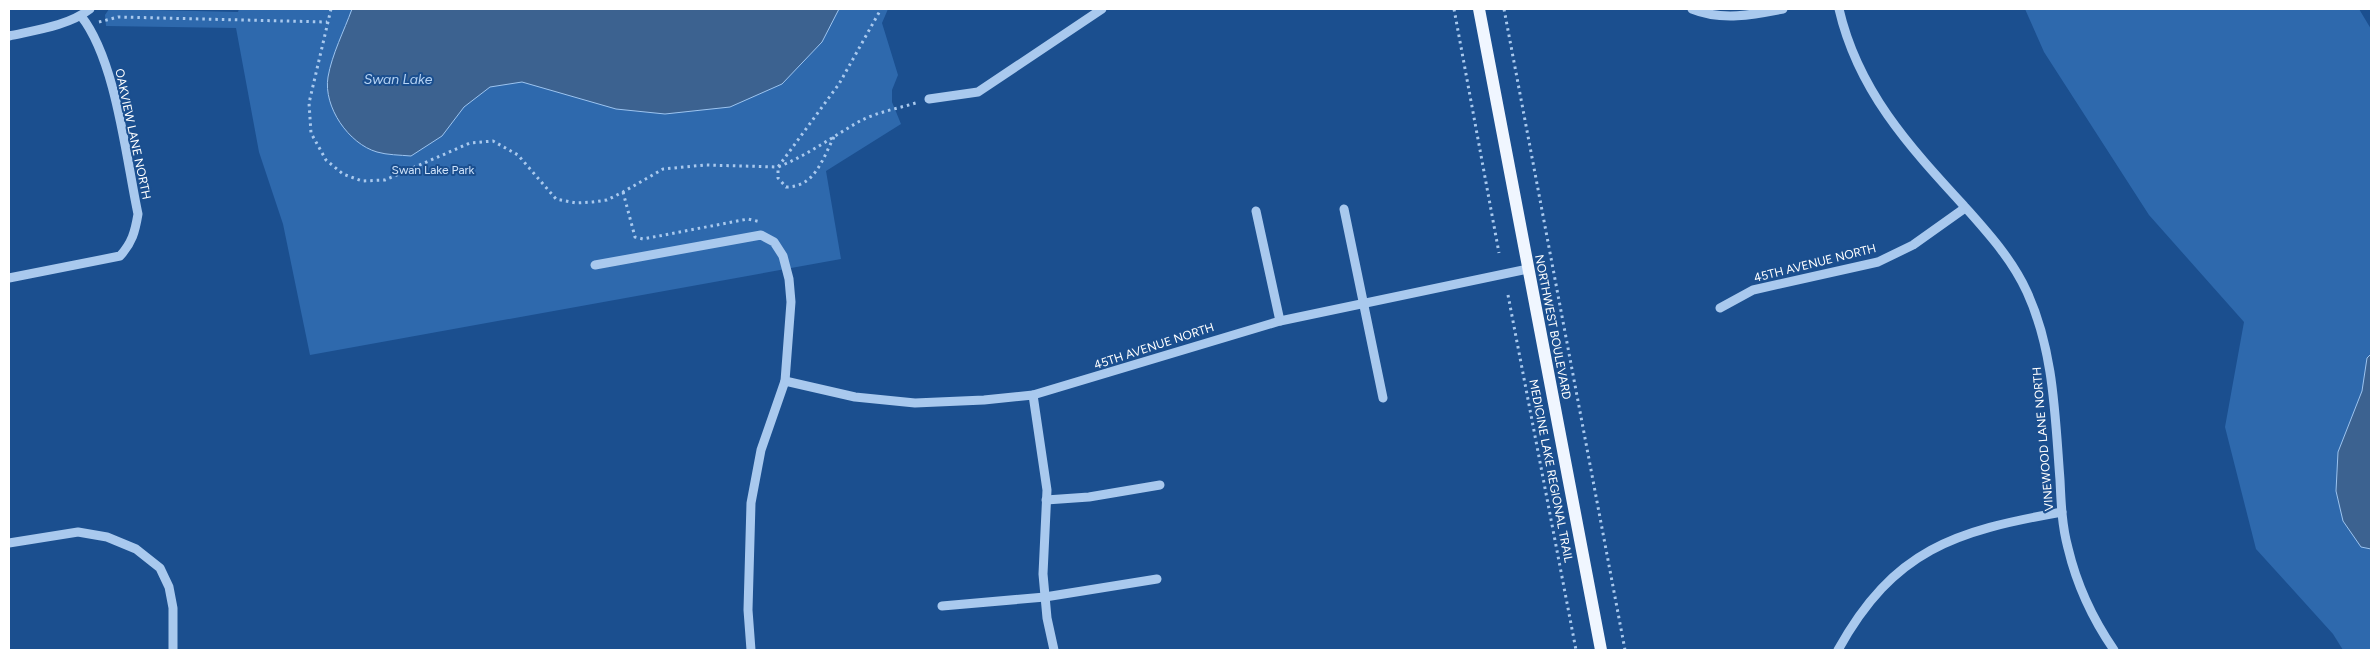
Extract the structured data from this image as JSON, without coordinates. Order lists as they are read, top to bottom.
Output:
{
  "streets": {
    "main road": ["NORTHWEST BOULEVARD"],
    "street": ["OAKVIEW LANE NORTH", "45TH AVENUE NORTH", "VINEWOOD LANE NORTH"],
    "path": ["MEDICINE LAKE REGIONAL TRAIL"]
  },
  "crossings": [
    ["45TH AVENUE NORTH", "NORTHWEST BOULEVARD"],
    ["45TH AVENUE NORTH", "VINEWOOD LANE NORTH"]
  ],
  "water": ["Swan Lake"],
  "parks": ["Swan Lake Park"]
}
